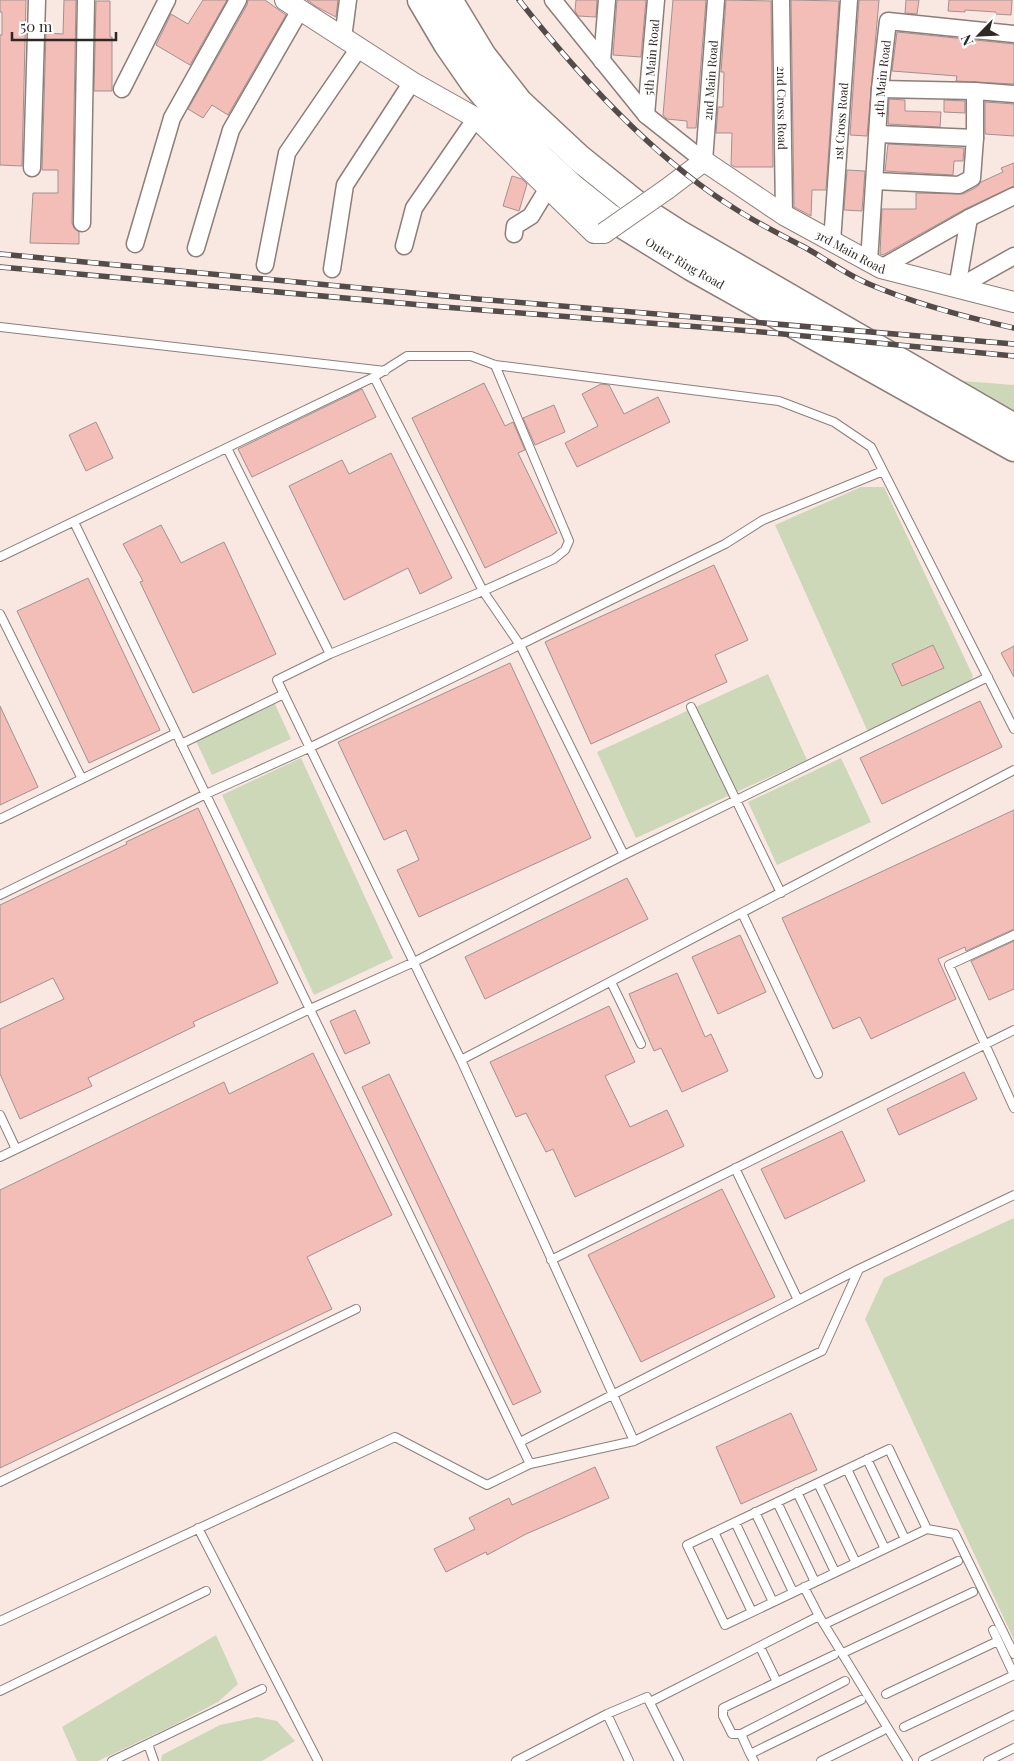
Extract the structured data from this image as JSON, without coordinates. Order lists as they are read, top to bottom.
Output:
{
  "streets": {
    "highway": ["Outer Ring Road"],
    "street": [
      "5th Main Road",
      "4th Main Road",
      "2nd Main Road",
      "2nd Cross Road",
      "1st Cross Road",
      "3rd Main Road"
    ]
  },
  "crossings": [
    ["4th Main Road", "3rd Main Road"],
    ["2nd Main Road", "3rd Main Road"],
    ["2nd Cross Road", "3rd Main Road"],
    ["1st Cross Road", "3rd Main Road"]
  ],
  "scale_bar": "50 m",
  "north": "bottom left"
}
